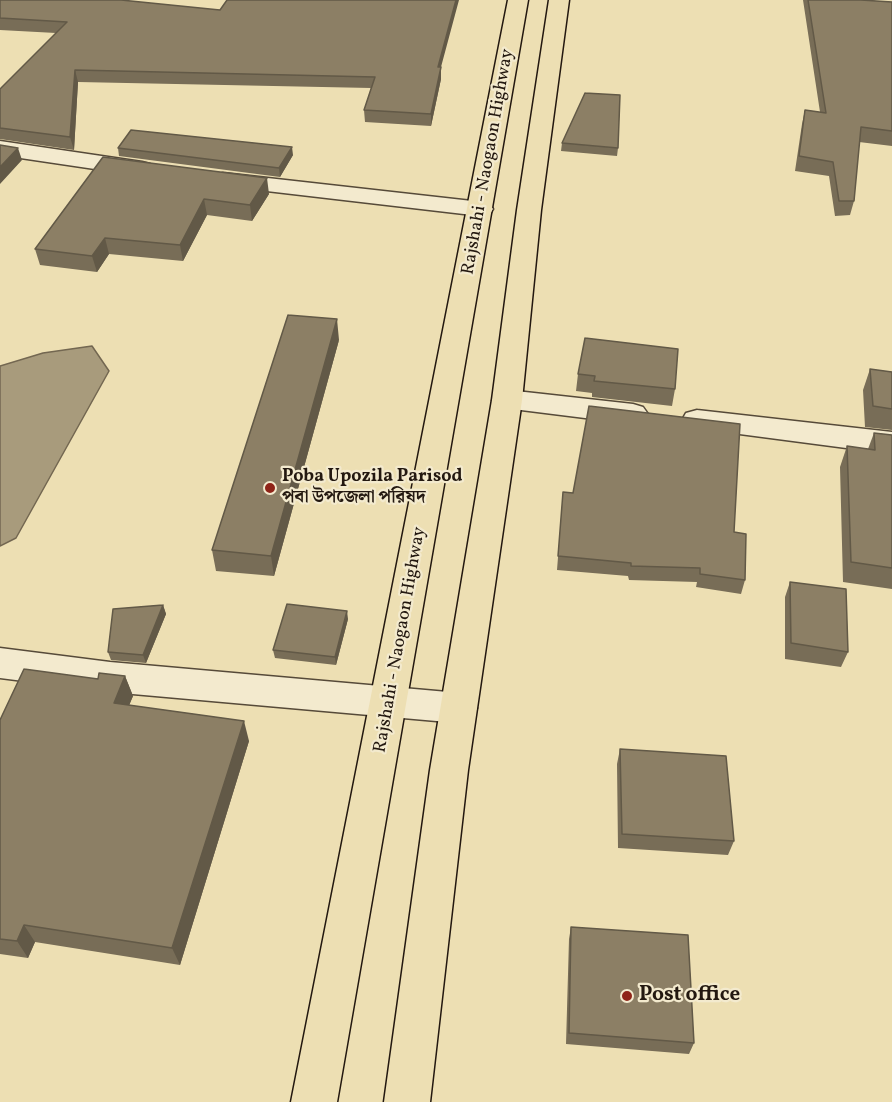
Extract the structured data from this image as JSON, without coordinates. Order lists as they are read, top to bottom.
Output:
{
  "streets": {
    "main road": ["Rajshahi - Naogaon Highway"]
  },
  "places": ["Poba Upozila Parisod পবা উপজেলা পরিষদ", "Post office"]
}
